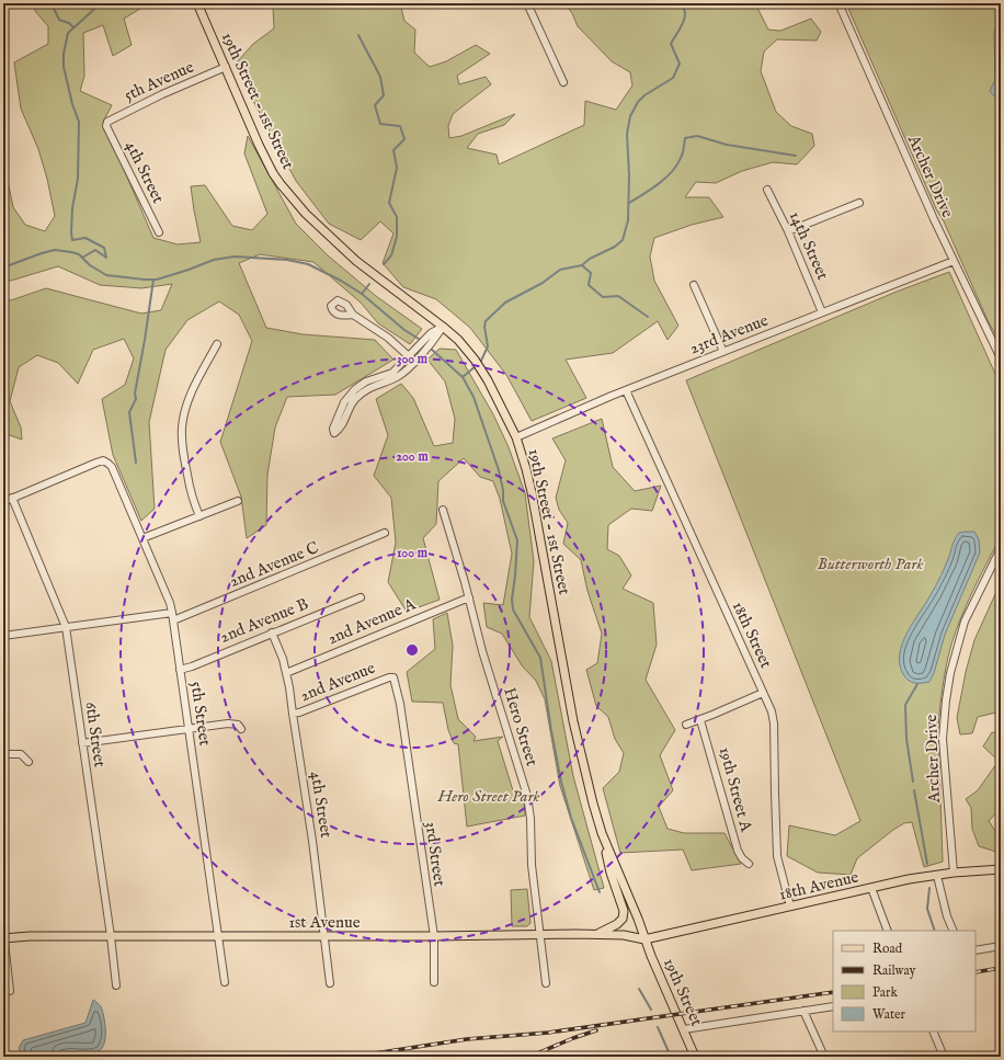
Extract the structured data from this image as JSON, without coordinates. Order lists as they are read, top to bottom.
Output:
{
  "streets": {
    "main road": [
      "19th Street - 1st Street",
      "18th Avenue",
      "1st Avenue",
      "19th Street"
    ],
    "street": [
      "5th Avenue",
      "4th Street",
      "Archer Drive",
      "14th Street",
      "23rd Avenue",
      "2nd Avenue C",
      "2nd Avenue B",
      "2nd Avenue A",
      "18th Street",
      "2nd Avenue",
      "5th Street",
      "Hero Street",
      "6th Street",
      "19th Street A",
      "3rd Street"
    ]
  },
  "crossings": [
    ["5th Avenue", "19th Street - 1st Street"],
    ["5th Avenue", "4th Street"],
    ["19th Street - 1st Street", "23rd Avenue"],
    ["19th Street - 1st Street", "18th Avenue"],
    ["19th Street - 1st Street", "1st Avenue"],
    ["19th Street - 1st Street", "19th Street"],
    ["4th Street", "2nd Avenue B"],
    ["4th Street", "2nd Avenue A"],
    ["4th Street", "2nd Avenue"],
    ["4th Street", "1st Avenue"],
    ["Archer Drive", "23rd Avenue"],
    ["Archer Drive", "18th Avenue"],
    ["14th Street", "23rd Avenue"],
    ["23rd Avenue", "18th Street"],
    ["2nd Avenue C", "5th Street"],
    ["2nd Avenue B", "5th Street"],
    ["2nd Avenue A", "Hero Street"],
    ["18th Street", "18th Avenue"],
    ["2nd Avenue", "3rd Street"],
    ["5th Street", "6th Street"],
    ["5th Street", "1st Avenue"],
    ["Hero Street", "1st Avenue"],
    ["6th Street", "1st Avenue"],
    ["3rd Street", "1st Avenue"],
    ["18th Avenue", "1st Avenue"],
    ["18th Avenue", "19th Street"],
    ["1st Avenue", "19th Street"]
  ],
  "parks": ["Butterworth Park", "Hero Street Park"],
  "legend": [
    "Road",
    "Railway",
    "Park",
    "Water"
  ],
  "rings": ["300 m", "200 m", "100 m"]
}
